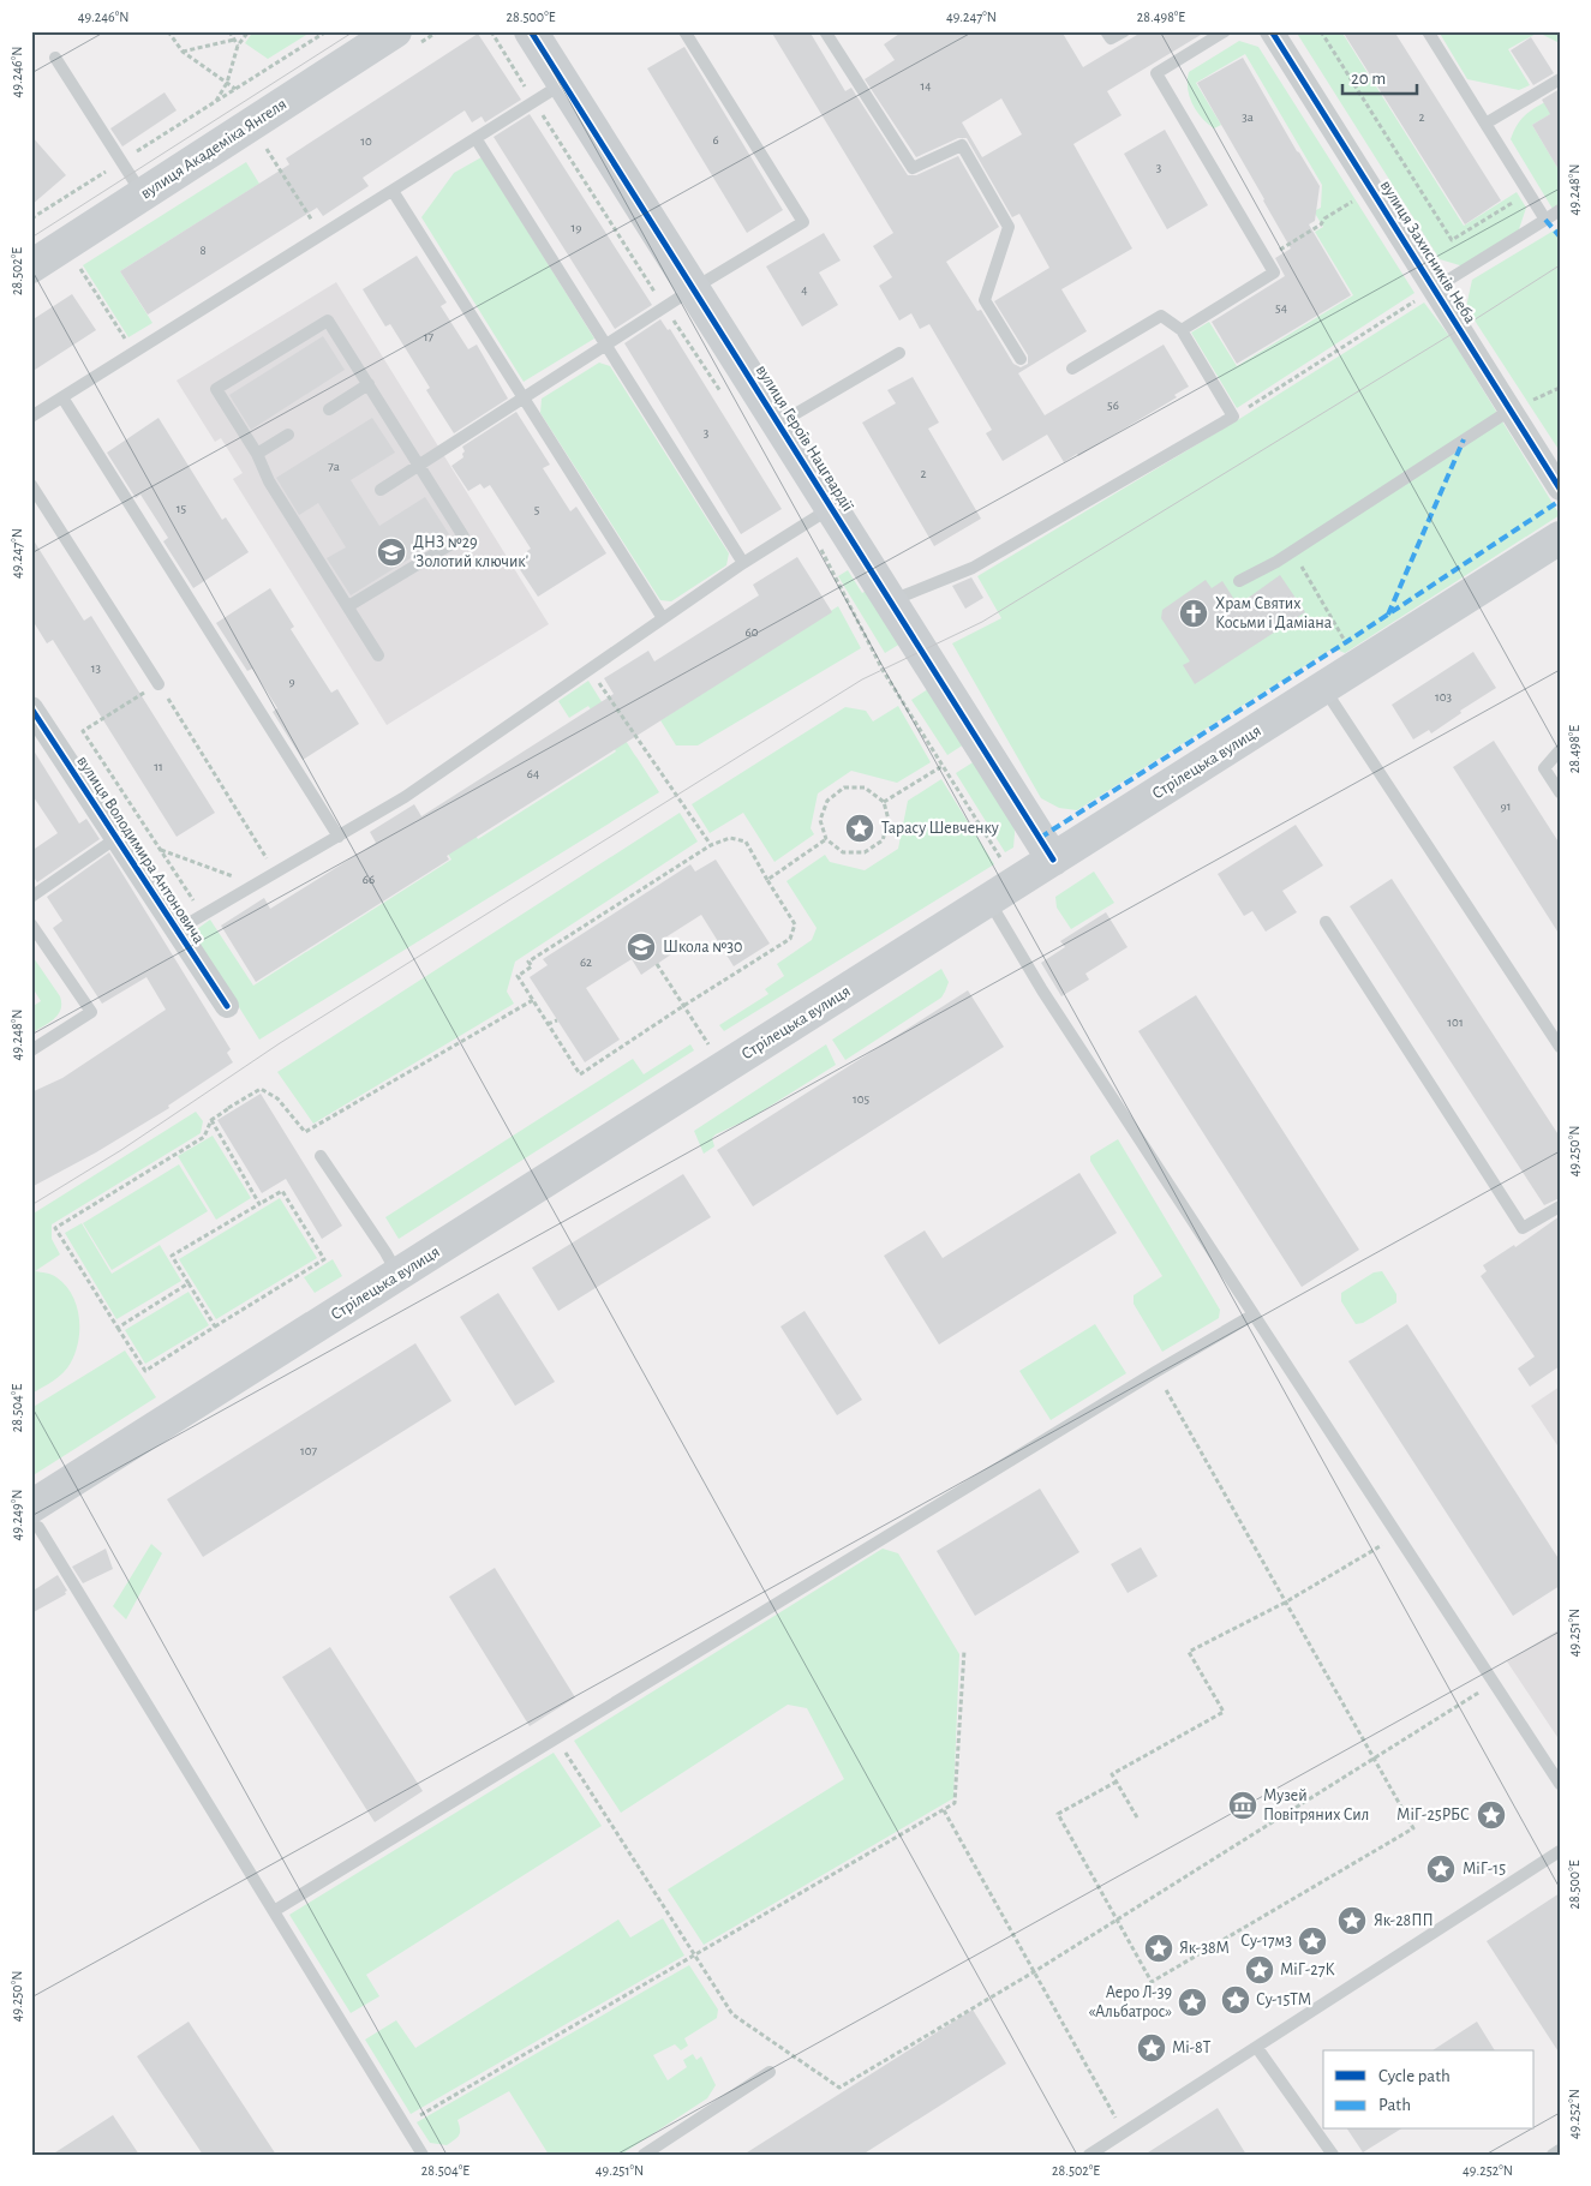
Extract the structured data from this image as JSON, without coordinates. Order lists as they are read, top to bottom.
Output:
{
  "streets": {
    "main road": ["вулиця Академіка Янгеля", "вулиця Героїв Нацгвардії", "Стрілецька вулиця"],
    "street": ["вулиця Захисників Неба", "вулиця Володимира Антоновича"]
  },
  "crossings": [
    ["вулиця Героїв Нацгвардії", "Стрілецька вулиця"]
  ],
  "places": {
    "school or university": ["ДНЗ №29 'Золотий ключик'", "Школа №30"],
    "church": ["Храм Святих Косьми і Даміана"],
    "place": [
      "Тарасу Шевченку",
      "МіГ-25РБС",
      "МіГ-15",
      "Як-28ПП",
      "Су-17м3",
      "Як-38М",
      "МіГ-27К",
      "Су-15ТМ",
      "Аеро Л-39 «Альбатрос»",
      "Мі-8Т"
    ],
    "museum": ["Музей Повітряних Сил"]
  },
  "house_numbers": [
    "14",
    "3а",
    "2",
    "6",
    "10",
    "3",
    "19",
    "8",
    "4",
    "54",
    "17",
    "56",
    "3",
    "7а",
    "2",
    "15",
    "5",
    "60",
    "13",
    "9",
    "103",
    "11",
    "64",
    "91",
    "66",
    "62",
    "101",
    "105",
    "107"
  ],
  "legend": ["Cycle path", "Path"],
  "scale_bar": "20 m",
  "coordinates": [
    "49.246°N",
    "28.500°E",
    "49.247°N",
    "28.498°E",
    "49.248°N",
    "28.502°E",
    "49.250°N",
    "28.504°E",
    "49.249°N",
    "49.251°N",
    "49.252°N"
  ]
}
